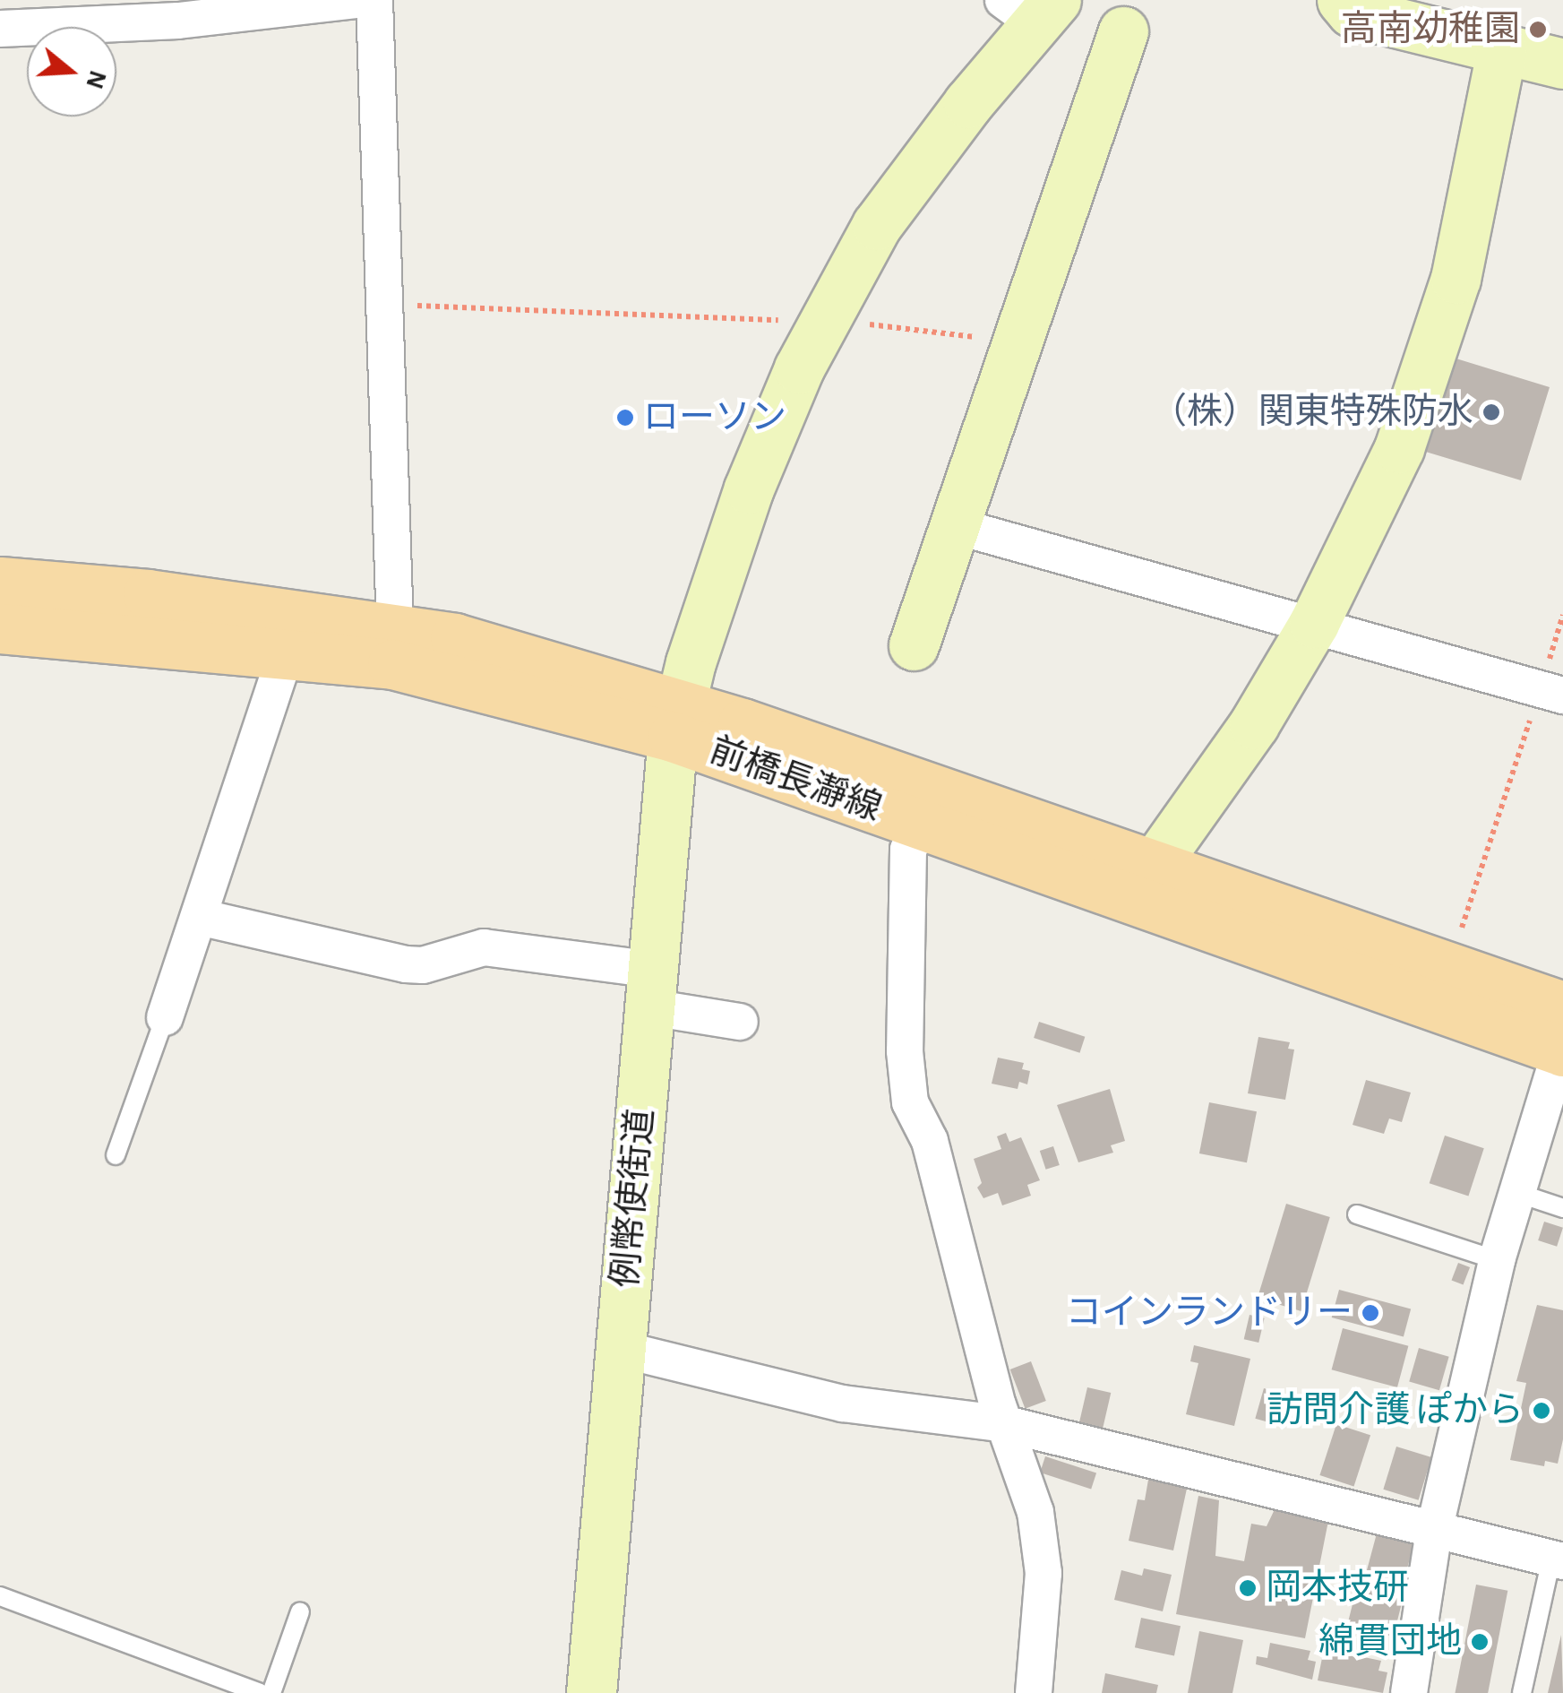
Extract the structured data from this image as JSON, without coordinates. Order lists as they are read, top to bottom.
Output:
{
  "streets": {
    "main road": ["前橋長瀞線"],
    "street": ["例幣使街道"]
  },
  "crossings": [
    ["前橋長瀞線", "例幣使街道"]
  ],
  "places": [
    "高南幼稚園",
    "（株）関東特殊防水",
    "ローソン",
    "コインランドリー",
    "訪問介護 ぽから",
    "岡本技研",
    "綿貫団地"
  ],
  "north": "right"
}
